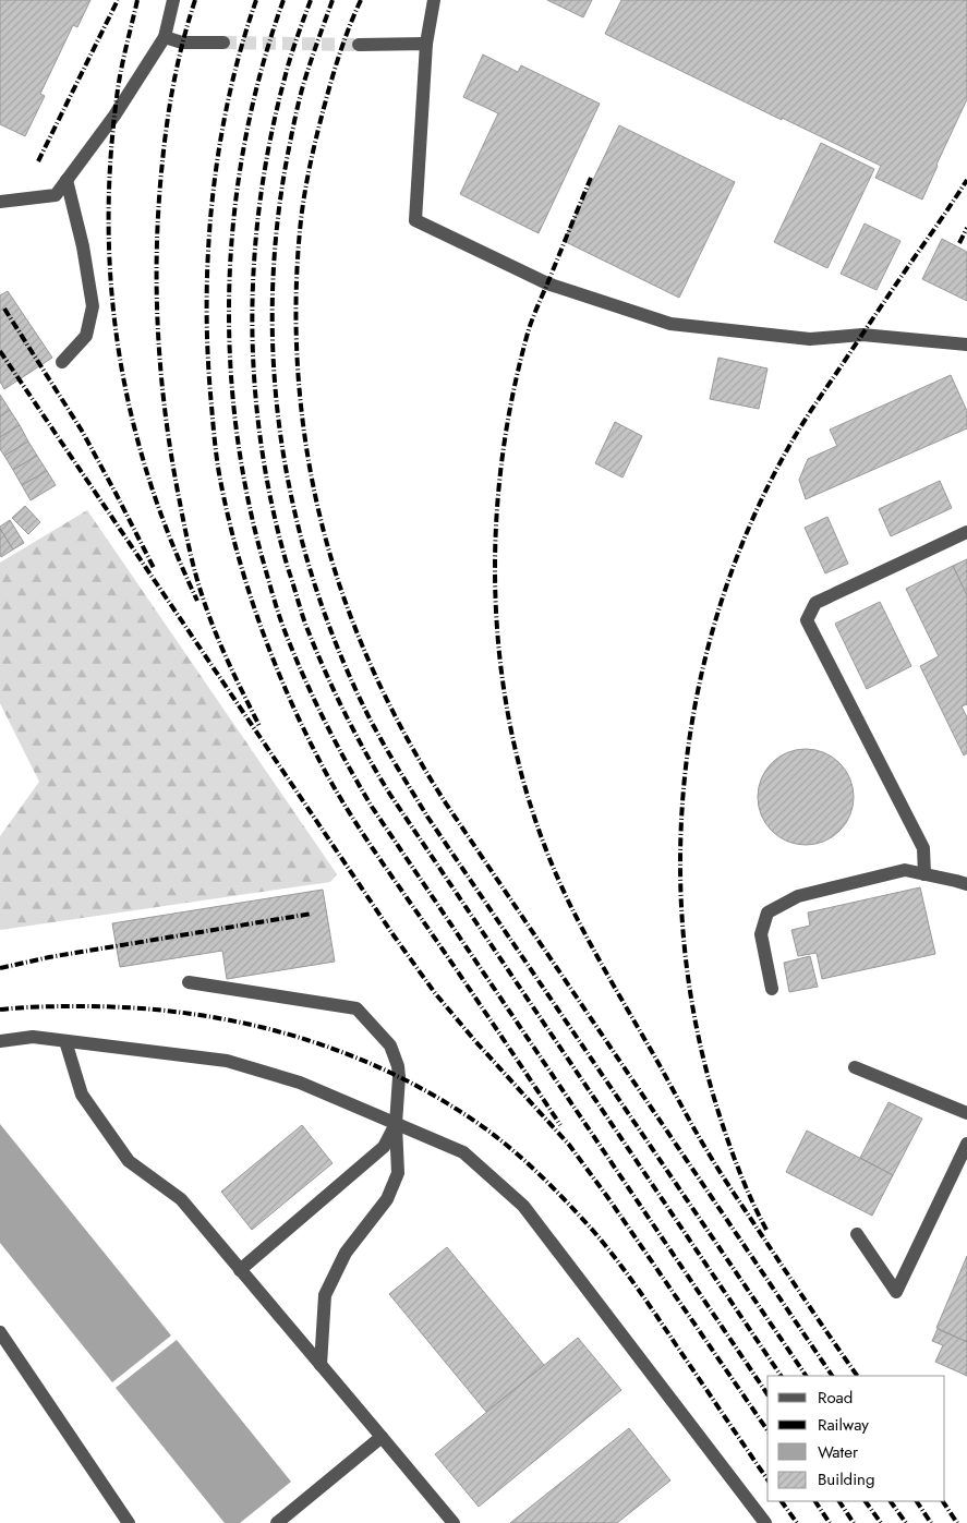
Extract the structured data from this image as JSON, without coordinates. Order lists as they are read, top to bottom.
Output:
{
  "legend": [
    "Road",
    "Railway",
    "Water",
    "Building"
  ]
}
